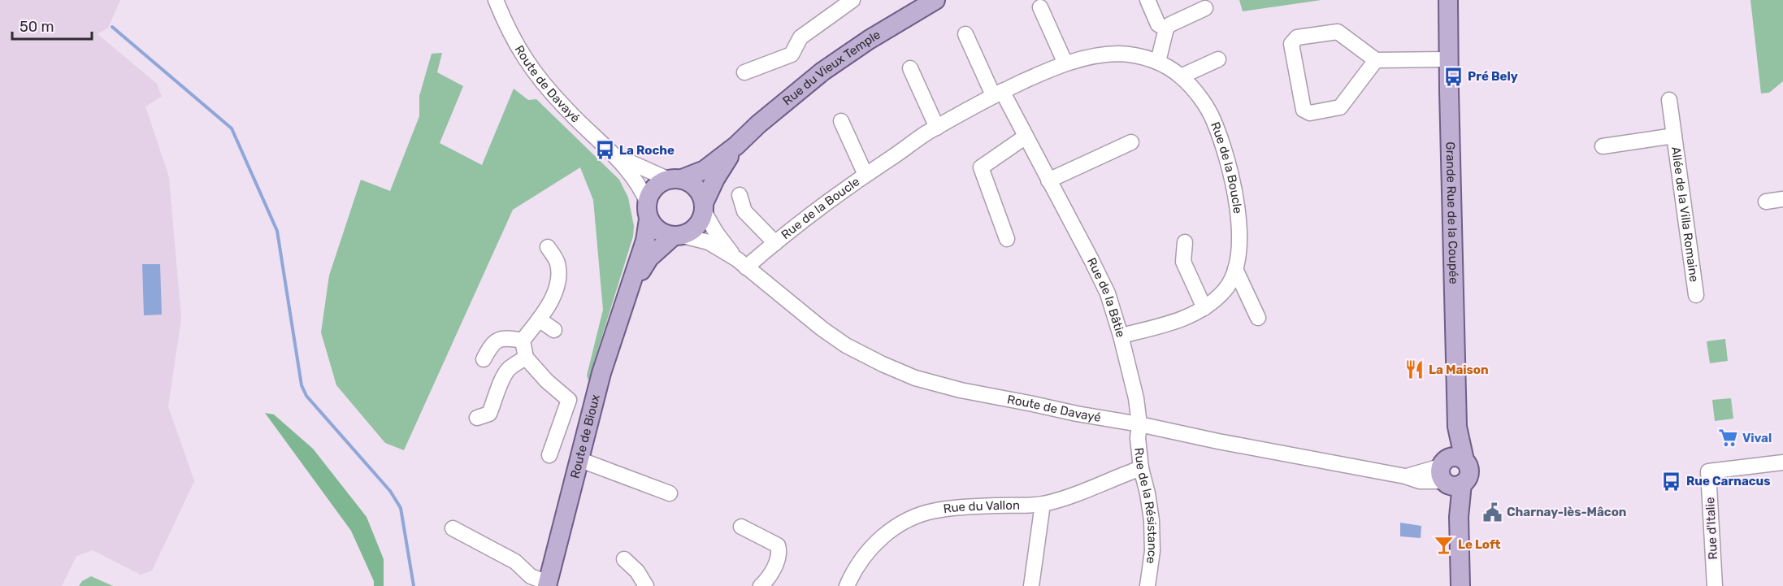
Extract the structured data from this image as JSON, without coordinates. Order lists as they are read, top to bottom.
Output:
{
  "streets": {
    "main road": ["Rue du Vieux Temple", "Grande Rue de la Coupée", "Route de Bioux"],
    "street": [
      "Route de Davayé",
      "Rue de la Boucle",
      "Allée de la Villa Romaine",
      "Rue de la Bâtie",
      "Rue de la Résistance",
      "Rue du Vallon",
      "Rue d'Italie"
    ]
  },
  "crossings": [
    ["Rue du Vieux Temple", "Route de Davayé"],
    ["Rue du Vieux Temple", "Route de Bioux"],
    ["Route de Davayé", "Rue de la Boucle"],
    ["Route de Davayé", "Grande Rue de la Coupée"],
    ["Route de Davayé", "Rue de la Bâtie"],
    ["Route de Davayé", "Route de Bioux"],
    ["Route de Davayé", "Rue de la Résistance"],
    ["Rue de la Boucle", "Rue de la Bâtie"],
    ["Rue de la Bâtie", "Rue de la Résistance"],
    ["Rue de la Résistance", "Rue du Vallon"]
  ],
  "places": {
    "bus stop": ["Pré Bely", "La Roche", "Rue Carnacus"],
    "restaurant": ["La Maison"],
    "supermarket": ["Vival"],
    "public building": ["Charnay-lès-Mâcon"],
    "bar": ["Le Loft"]
  },
  "scale_bar": "50 m"
}
